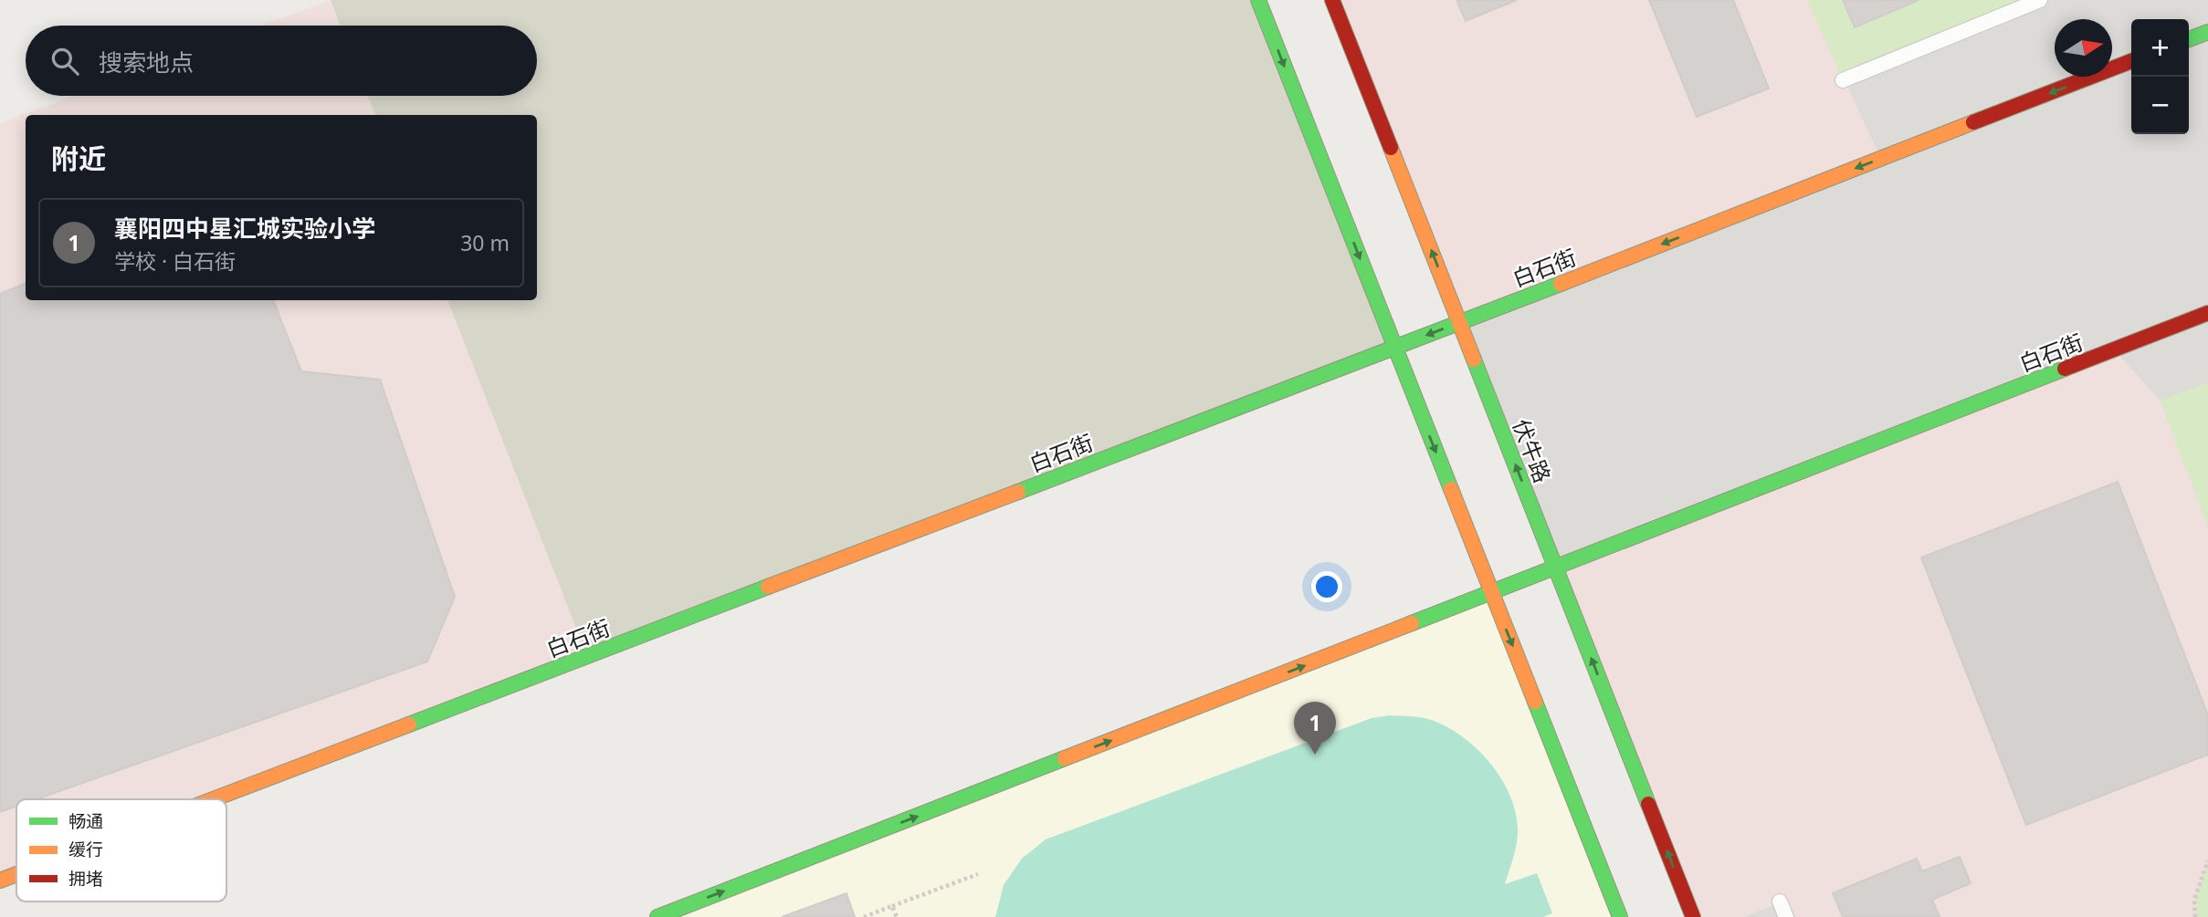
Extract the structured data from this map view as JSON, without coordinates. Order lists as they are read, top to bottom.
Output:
{
  "streets": {
    "street": ["白石街", "伏牛路"]
  },
  "crossings": [
    ["白石街", "伏牛路"]
  ],
  "legend": ["畅通", "缓行", "拥堵"],
  "north": "right",
  "page": {
    "map_buttons": ["+", "−"],
    "search": "搜索地点",
    "heading": "附近",
    "list": [
      {
        "mark": "1",
        "name": "襄阳四中星汇城实验小学",
        "note": "学校 · 白石街",
        "value": "30 m"
      }
    ],
    "pins": "1"
  }
}
